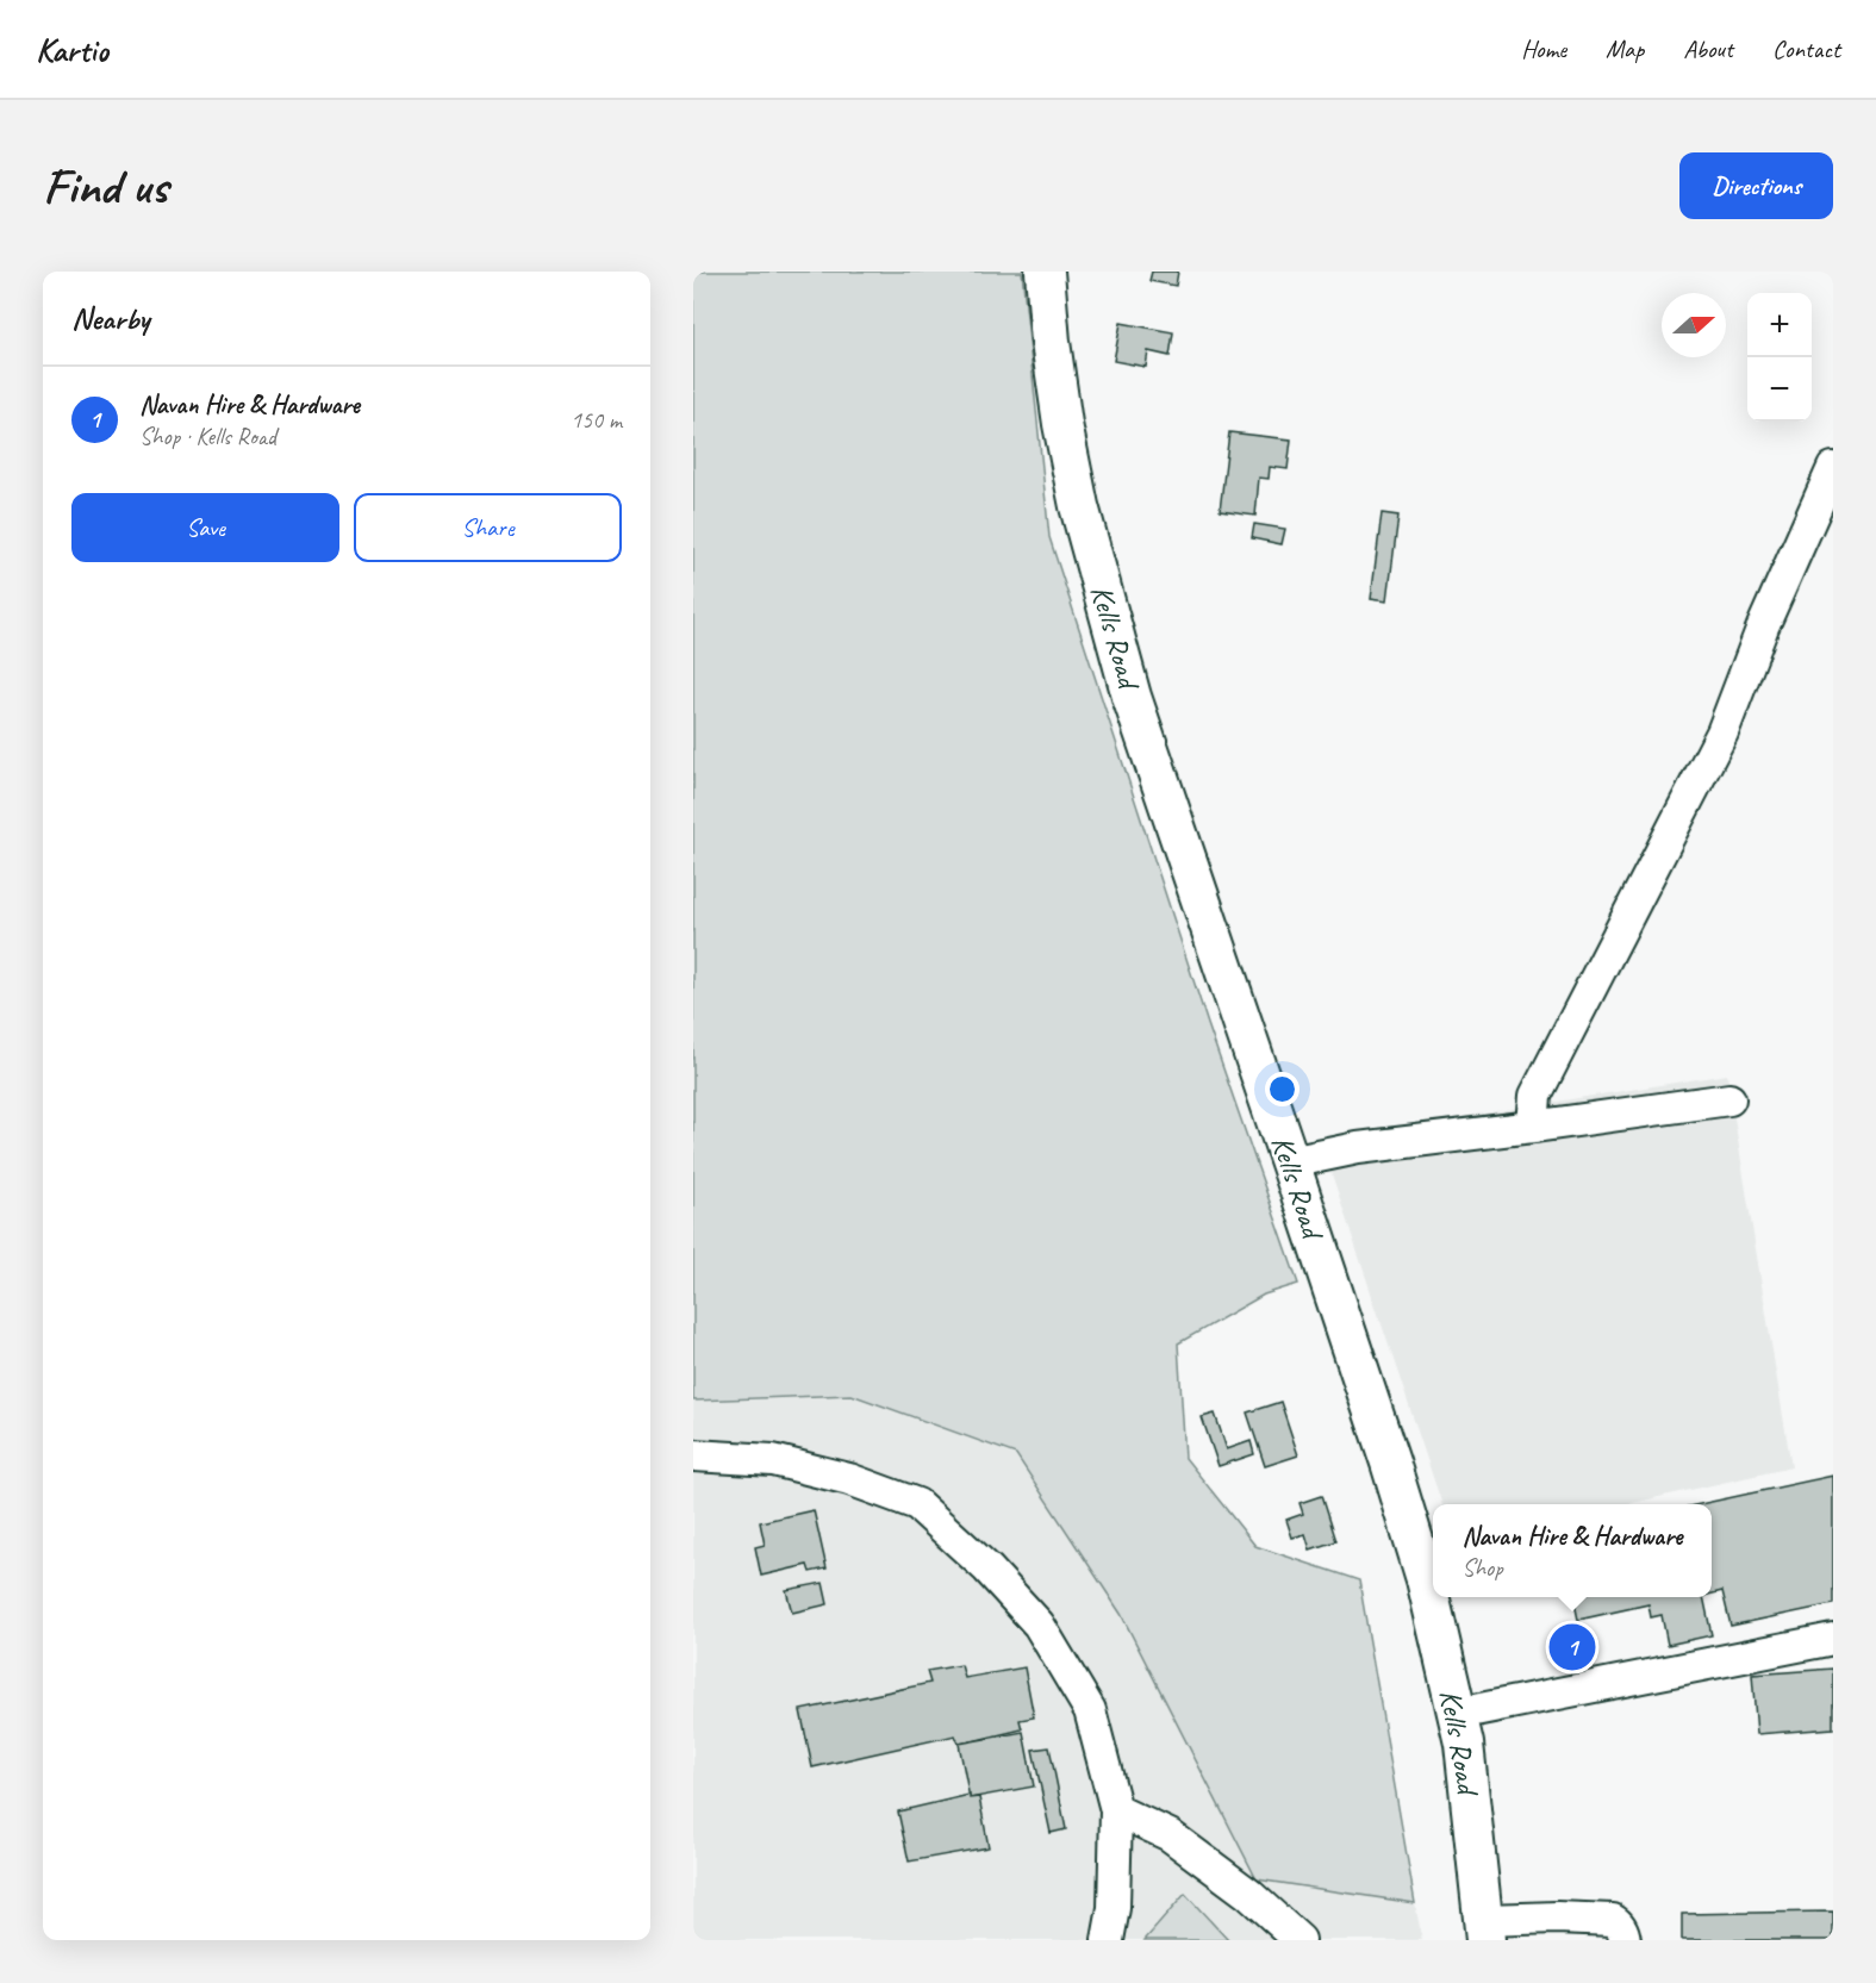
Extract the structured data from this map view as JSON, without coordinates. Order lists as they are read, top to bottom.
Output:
{
  "streets": {
    "main road": ["Kells Road"]
  },
  "north": "right",
  "page": {
    "header": "Kartio",
    "nav": [
      "Home",
      "Map",
      "About",
      "Contact"
    ],
    "buttons": [
      "Directions",
      ["Save", "Share"]
    ],
    "title": "Find us",
    "heading": "Nearby",
    "map_buttons": ["+", "−"],
    "list": [
      {
        "mark": "1",
        "name": "Navan Hire & Hardware",
        "note": "Shop · Kells Road",
        "value": "150 m"
      }
    ],
    "popup": ["Navan Hire & Hardware", "Shop"],
    "pins": "1"
  }
}
